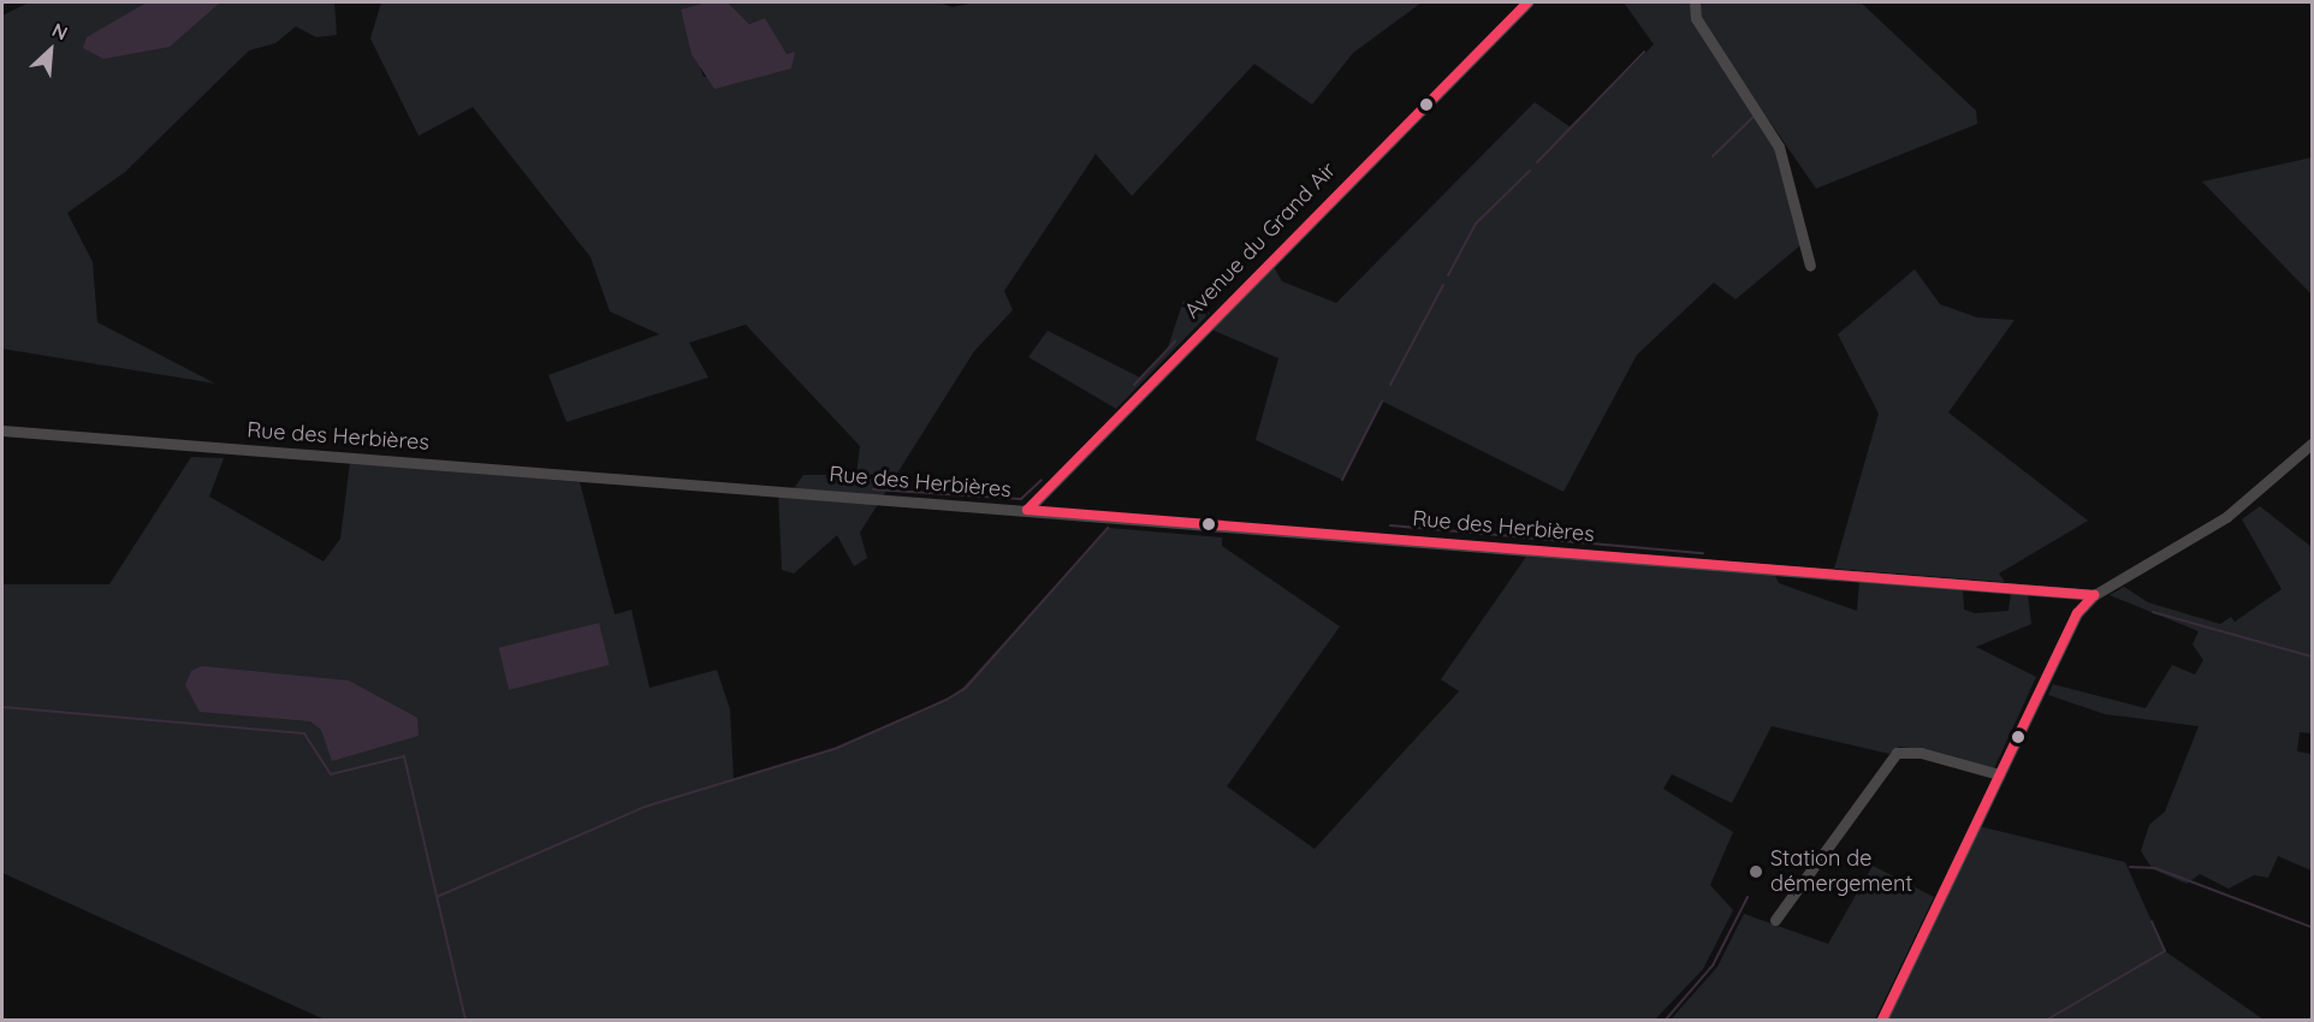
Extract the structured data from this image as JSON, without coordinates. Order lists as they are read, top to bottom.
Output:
{
  "streets": {
    "street": ["Avenue du Grand Air", "Rue des Herbières"]
  },
  "crossings": [
    ["Avenue du Grand Air", "Rue des Herbières"]
  ],
  "places": ["Station de démergement"],
  "north": "top right"
}
